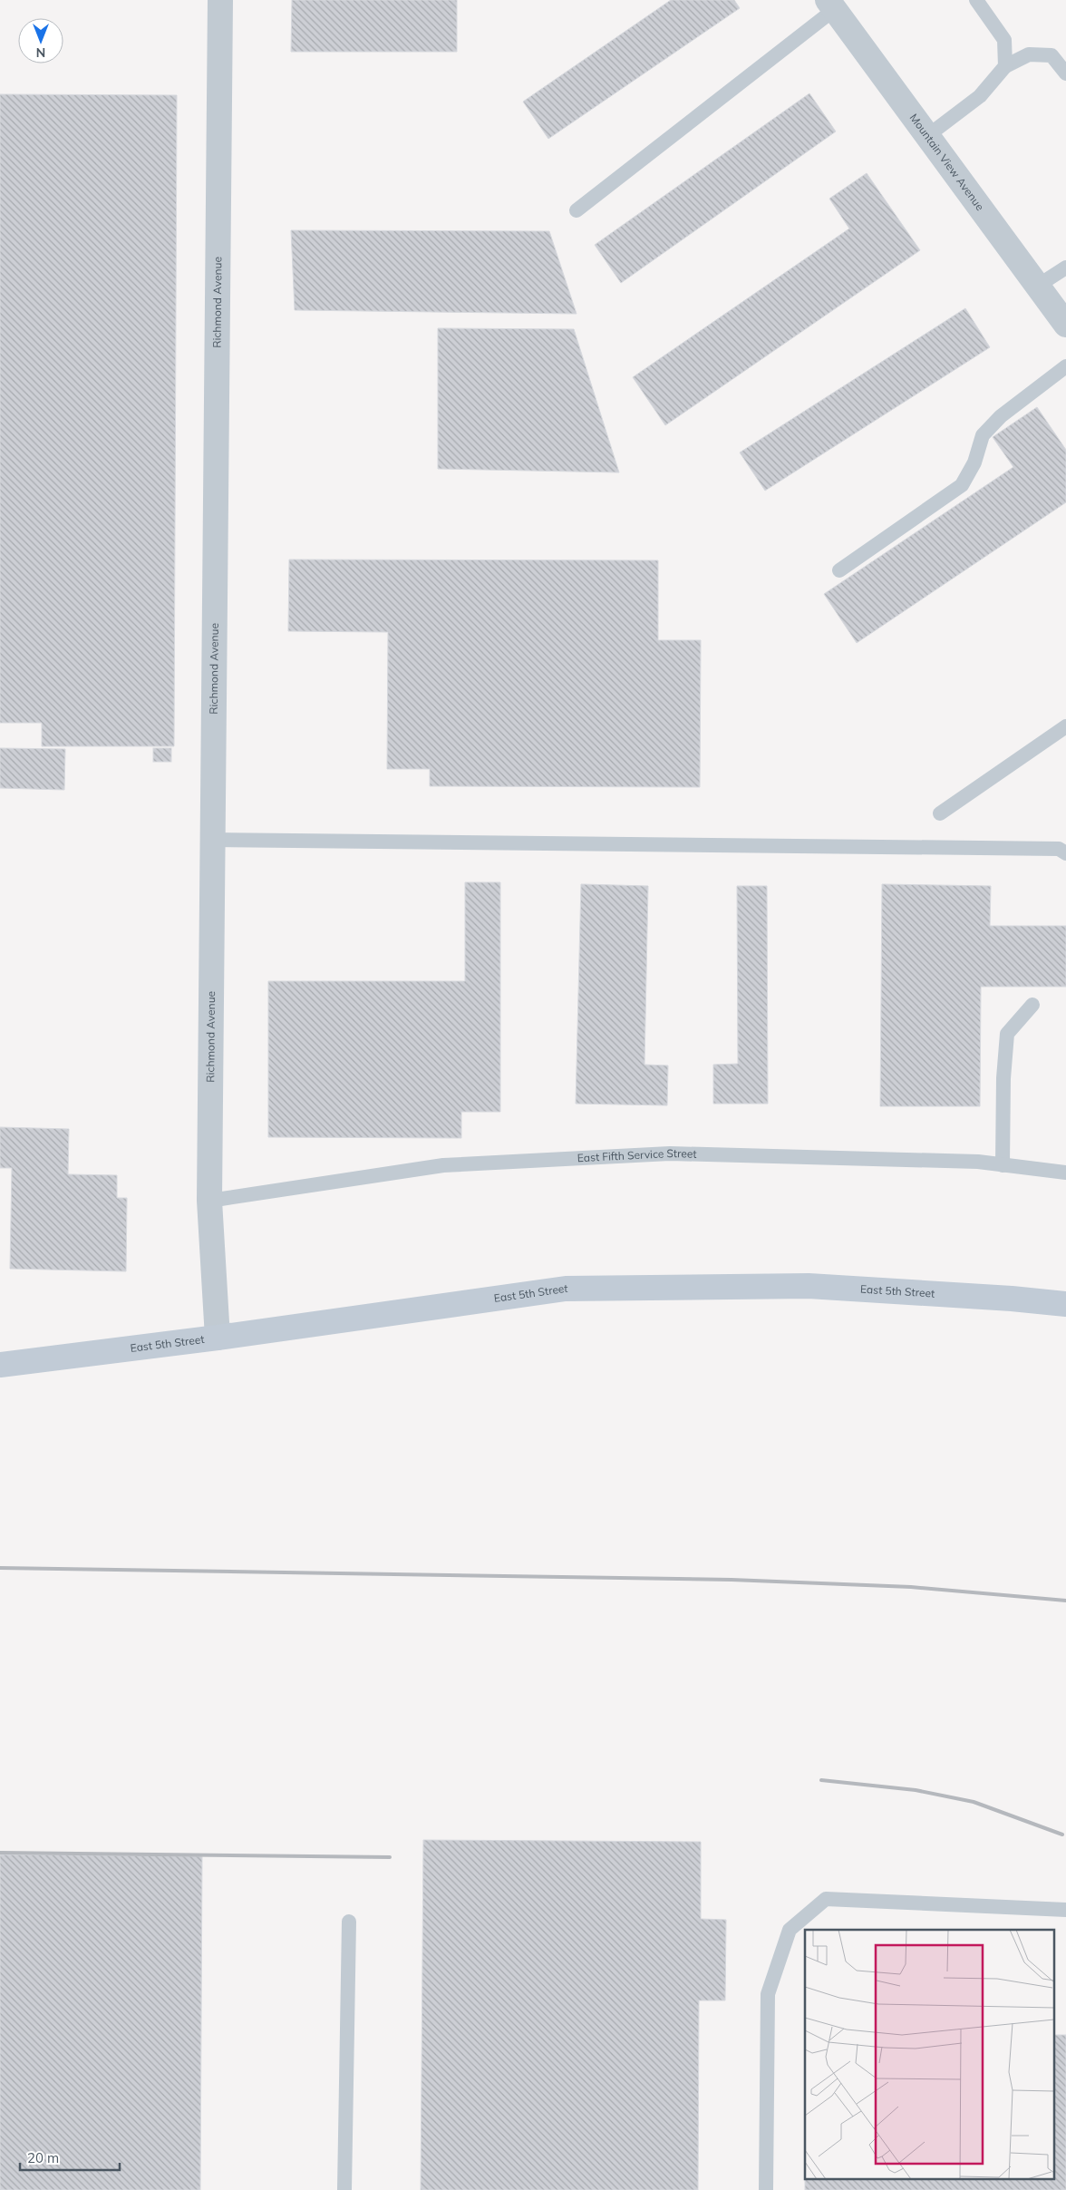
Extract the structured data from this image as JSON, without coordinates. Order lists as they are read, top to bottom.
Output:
{
  "streets": {
    "main road": ["East 5th Street"],
    "street": ["Mountain View Avenue", "Richmond Avenue"],
    "lane": ["East Fifth Service Street"]
  },
  "crossings": [
    ["Richmond Avenue", "East Fifth Service Street"],
    ["Richmond Avenue", "East 5th Street"]
  ],
  "scale_bar": "20 m",
  "north": "bottom"
}
